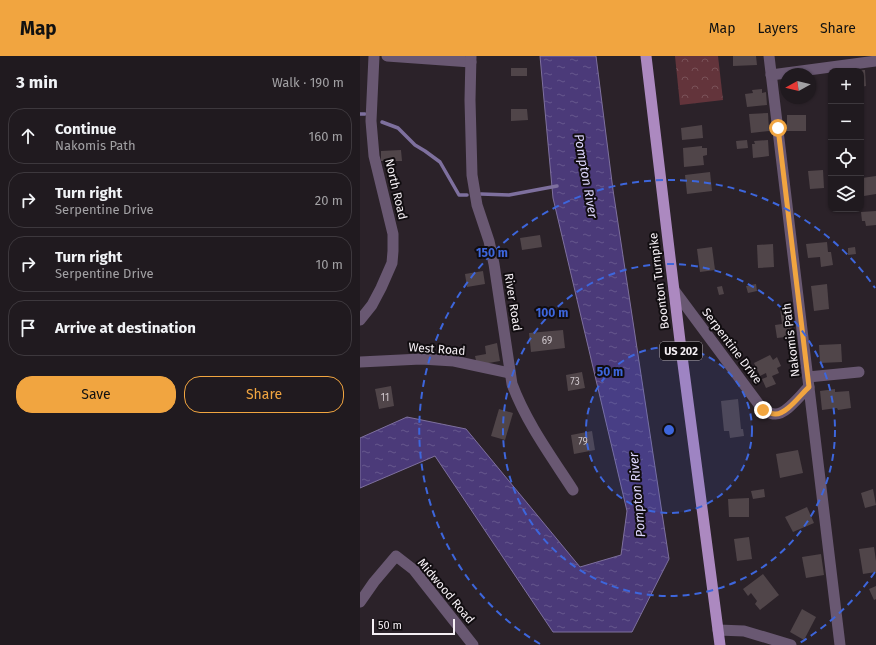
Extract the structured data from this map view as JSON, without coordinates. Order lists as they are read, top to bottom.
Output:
{
  "streets": {
    "main road": ["Boonton Turnpike", "US 202"],
    "street": [
      "North Road",
      "River Road",
      "Nakomis Path",
      "Serpentine Drive",
      "West Road",
      "Midwood Road"
    ]
  },
  "crossings": [
    ["Boonton Turnpike", "Serpentine Drive"],
    ["River Road", "West Road"],
    ["Nakomis Path", "Serpentine Drive"]
  ],
  "water": ["Pompton River"],
  "house_numbers": [
    "69",
    "73",
    "11",
    "79"
  ],
  "scale_bar": "50 m",
  "north": "left",
  "page": {
    "header": "Map",
    "nav": ["Map", "Layers", "Share"],
    "heading": ["3 min", "Walk · 190 m"],
    "map_buttons": ["+", "−"],
    "list": [
      ["Continue", "Nakomis Path", "160 m"],
      ["Turn right", "Serpentine Drive", "20 m"],
      ["Turn right", "Serpentine Drive", "10 m"],
      "Arrive at destination"
    ],
    "buttons": ["Save", "Share"],
    "scale": "50 m"
  },
  "rings": ["150 m", "100 m", "50 m"]
}
